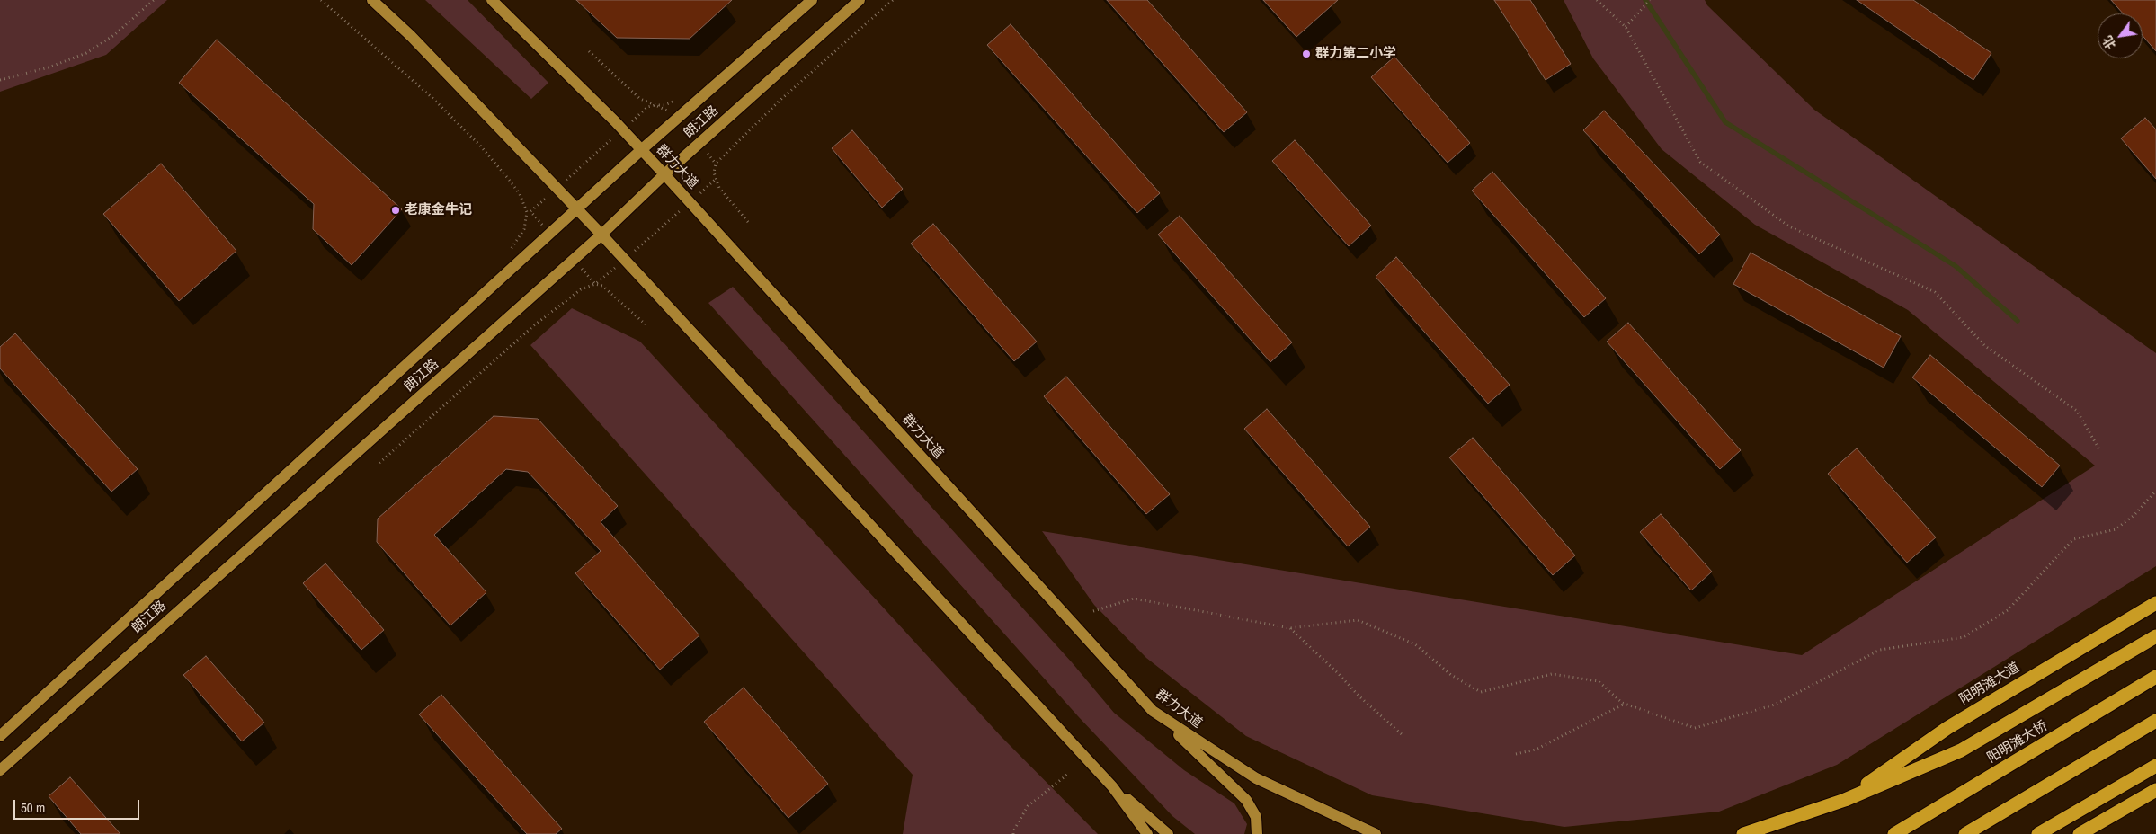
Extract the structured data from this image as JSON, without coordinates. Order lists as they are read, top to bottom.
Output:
{
  "streets": {
    "highway": ["阳明滩大道", "阳明滩大桥"],
    "main road": ["朗江路", "群力大道"]
  },
  "crossings": [
    ["朗江路", "群力大道"]
  ],
  "places": ["群力第二小学", "老康金牛记"],
  "scale_bar": "50 m",
  "north": "bottom left"
}
